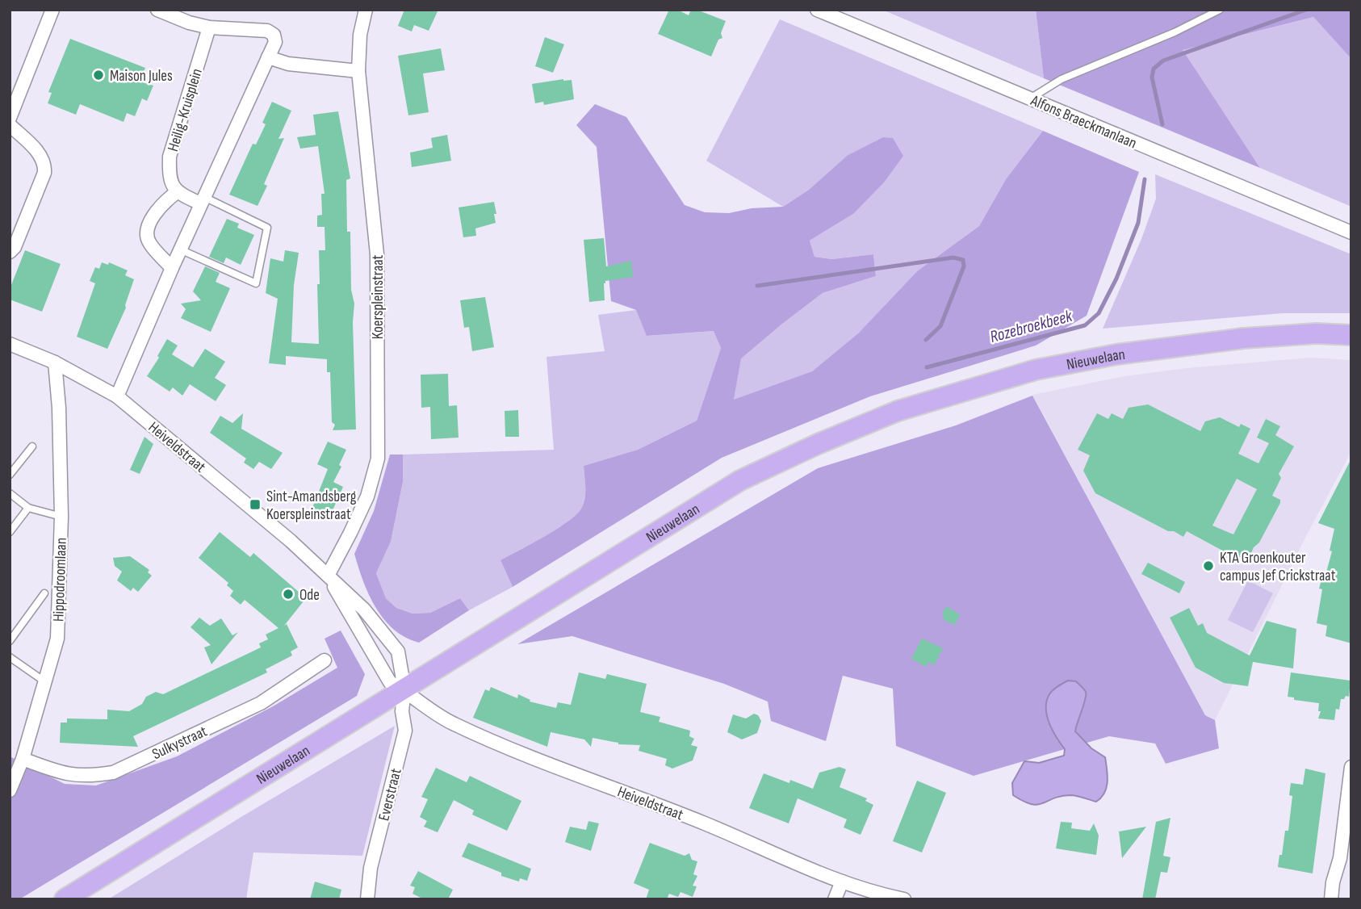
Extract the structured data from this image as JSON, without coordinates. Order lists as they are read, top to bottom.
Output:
{
  "streets": {
    "main road": ["Nieuwelaan"],
    "street": [
      "Heilig-Kruisplein",
      "Alfons Braeckmanlaan",
      "Koerspleinstraat",
      "Heiveldstraat",
      "Hippodroomlaan",
      "Sulkystraat",
      "Everstraat"
    ]
  },
  "crossings": [
    ["Koerspleinstraat", "Heiveldstraat"],
    ["Nieuwelaan", "Heiveldstraat"],
    ["Nieuwelaan", "Everstraat"],
    ["Heiveldstraat", "Hippodroomlaan"],
    ["Heiveldstraat", "Everstraat"],
    ["Hippodroomlaan", "Sulkystraat"]
  ],
  "water": ["Rozebroekbeek"],
  "places": {
    "other": ["Maison Jules", "KTA Groenkouter campus Jef Crickstraat", "Ode"],
    "transit": ["Sint-Amandsberg Koerspleinstraat"]
  }
}
